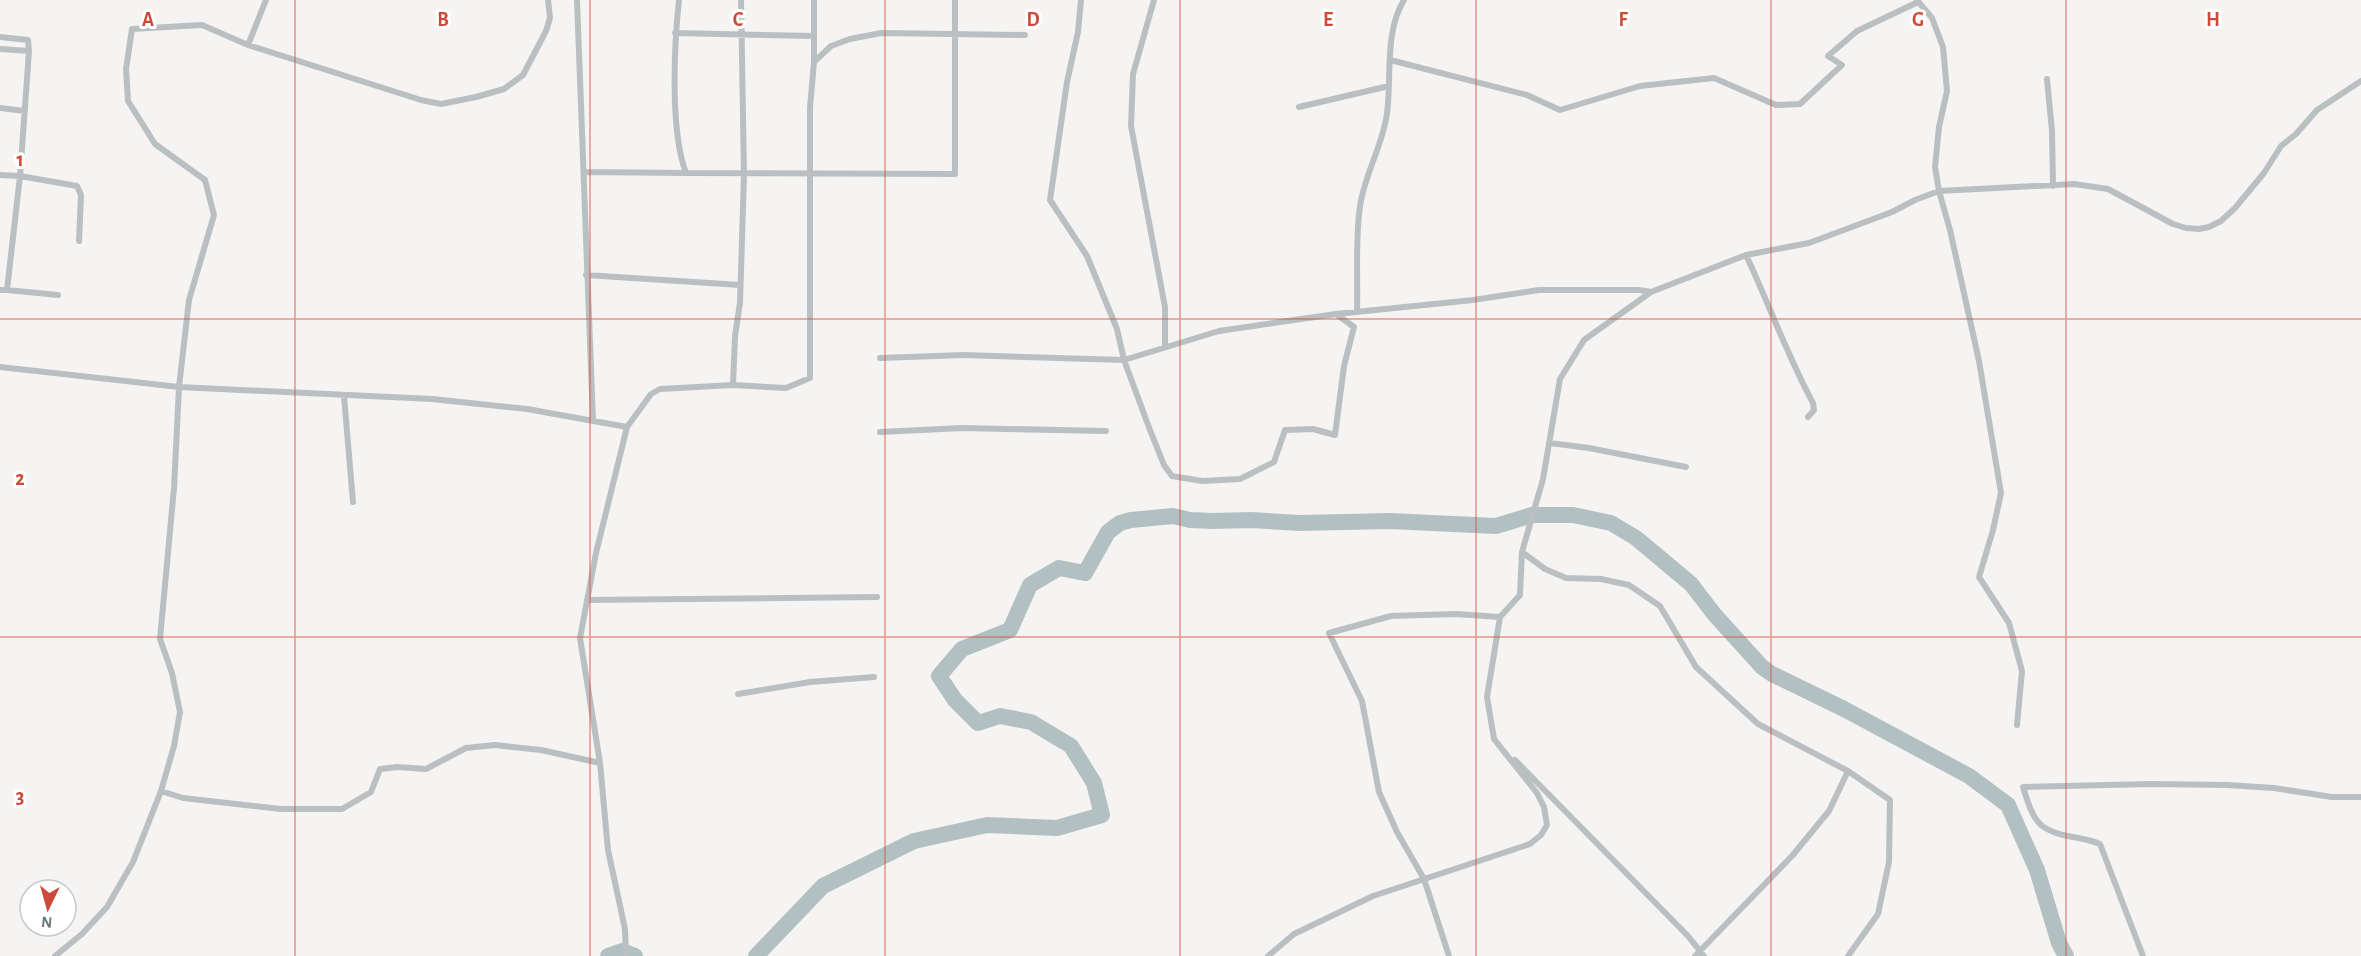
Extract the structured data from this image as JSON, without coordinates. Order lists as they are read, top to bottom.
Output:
{
  "north": "bottom",
  "grid": {
    "columns": [
      "A",
      "B",
      "C",
      "D",
      "E",
      "F",
      "G",
      "H"
    ],
    "rows": ["1", "2", "3"]
  }
}
